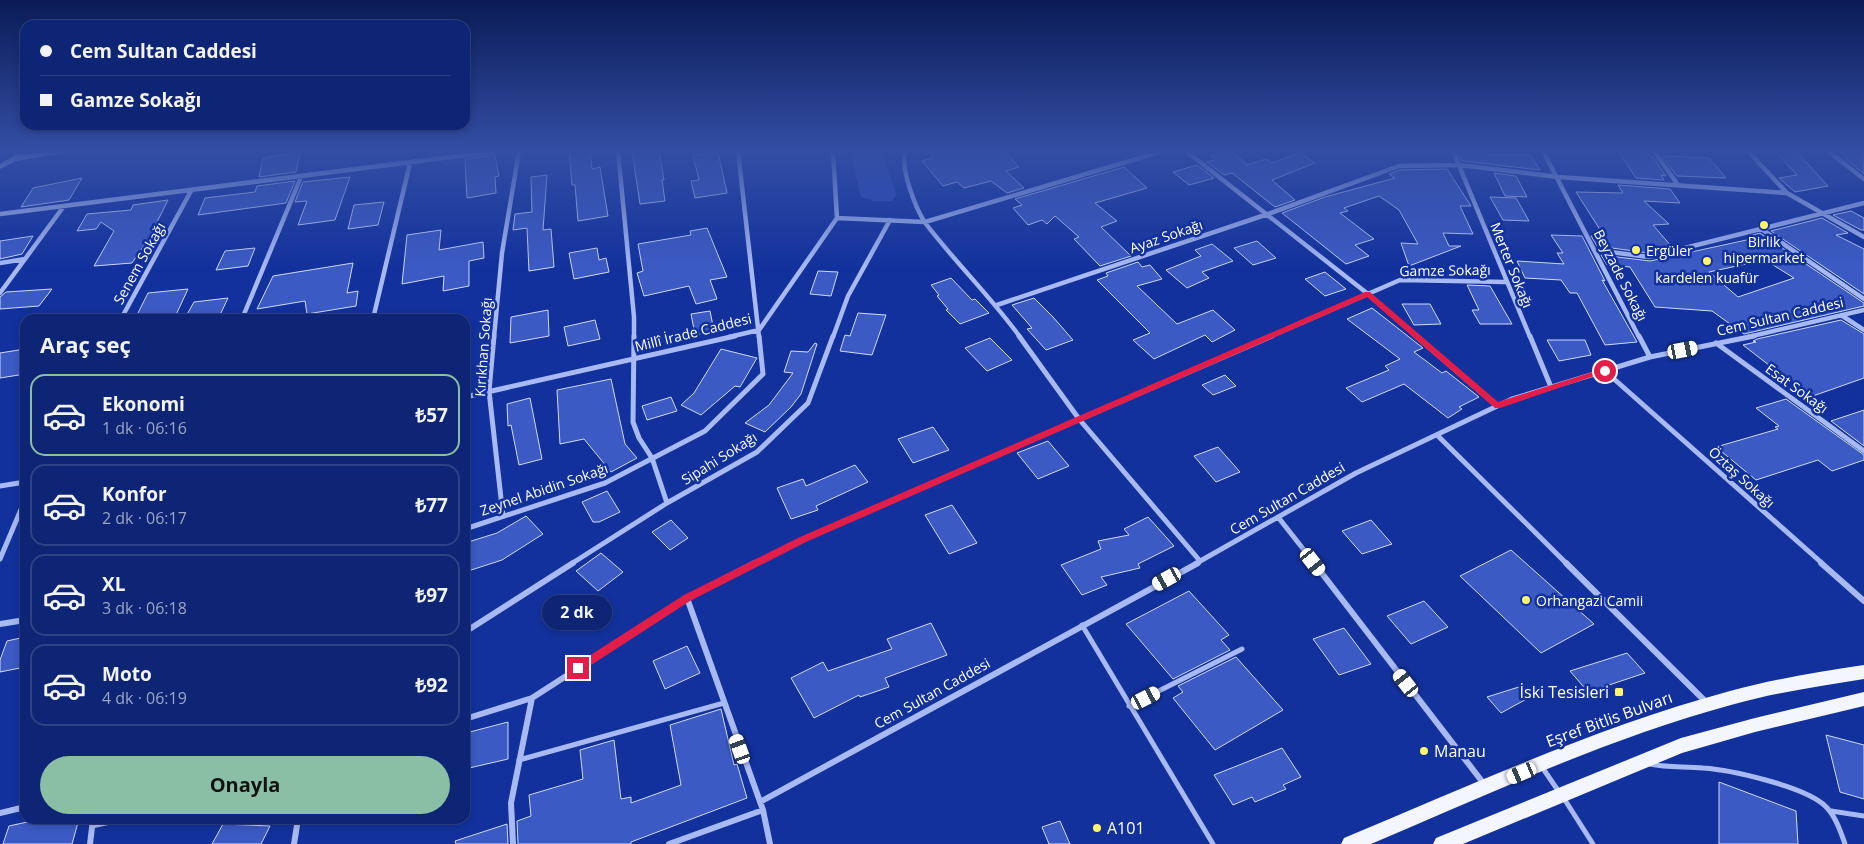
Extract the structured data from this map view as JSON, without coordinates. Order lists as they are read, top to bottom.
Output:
{
  "streets": {
    "main road": ["Eşref Bitlis Bulvarı"],
    "street": [
      "Ayaz Sokağı",
      "Senem Sokağı",
      "Merter Sokağı",
      "Gamze Sokağı",
      "Beyzade Sokağı",
      "Cem Sultan Caddesi",
      "Millî İrade Caddesi",
      "Kırıkhan Sokağı",
      "Esat Sokağı",
      "Sipahi Sokağı",
      "Öztaş Sokağı",
      "Zeynel Abidin Sokağı"
    ]
  },
  "crossings": [
    ["Merter Sokağı", "Gamze Sokağı"],
    ["Merter Sokağı", "Cem Sultan Caddesi"],
    ["Beyzade Sokağı", "Cem Sultan Caddesi"],
    ["Cem Sultan Caddesi", "Esat Sokağı"],
    ["Cem Sultan Caddesi", "Öztaş Sokağı"],
    ["Millî İrade Caddesi", "Kırıkhan Sokağı"],
    ["Millî İrade Caddesi", "Zeynel Abidin Sokağı"],
    ["Kırıkhan Sokağı", "Zeynel Abidin Sokağı"]
  ],
  "places": {
    "other": [
      "Birlik hipermarket",
      "Ergüler",
      "kardelen kuafür",
      "Orhangazi Camii",
      "Manau",
      "A101"
    ],
    "transit": ["İski Tesisleri"]
  },
  "page": {
    "banner": ["Cem Sultan Caddesi", "Gamze Sokağı"],
    "heading": "Araç seç",
    "list": [
      {
        "name": "Ekonomi",
        "note": "1 dk · 06:16",
        "value": "₺57"
      },
      {
        "name": "Konfor",
        "note": "2 dk · 06:17",
        "value": "₺77"
      },
      {
        "name": "XL",
        "note": "3 dk · 06:18",
        "value": "₺97"
      },
      {
        "name": "Moto",
        "note": "4 dk · 06:19",
        "value": "₺92"
      }
    ],
    "bubble": "2 dk",
    "buttons": "Onayla"
  }
}
